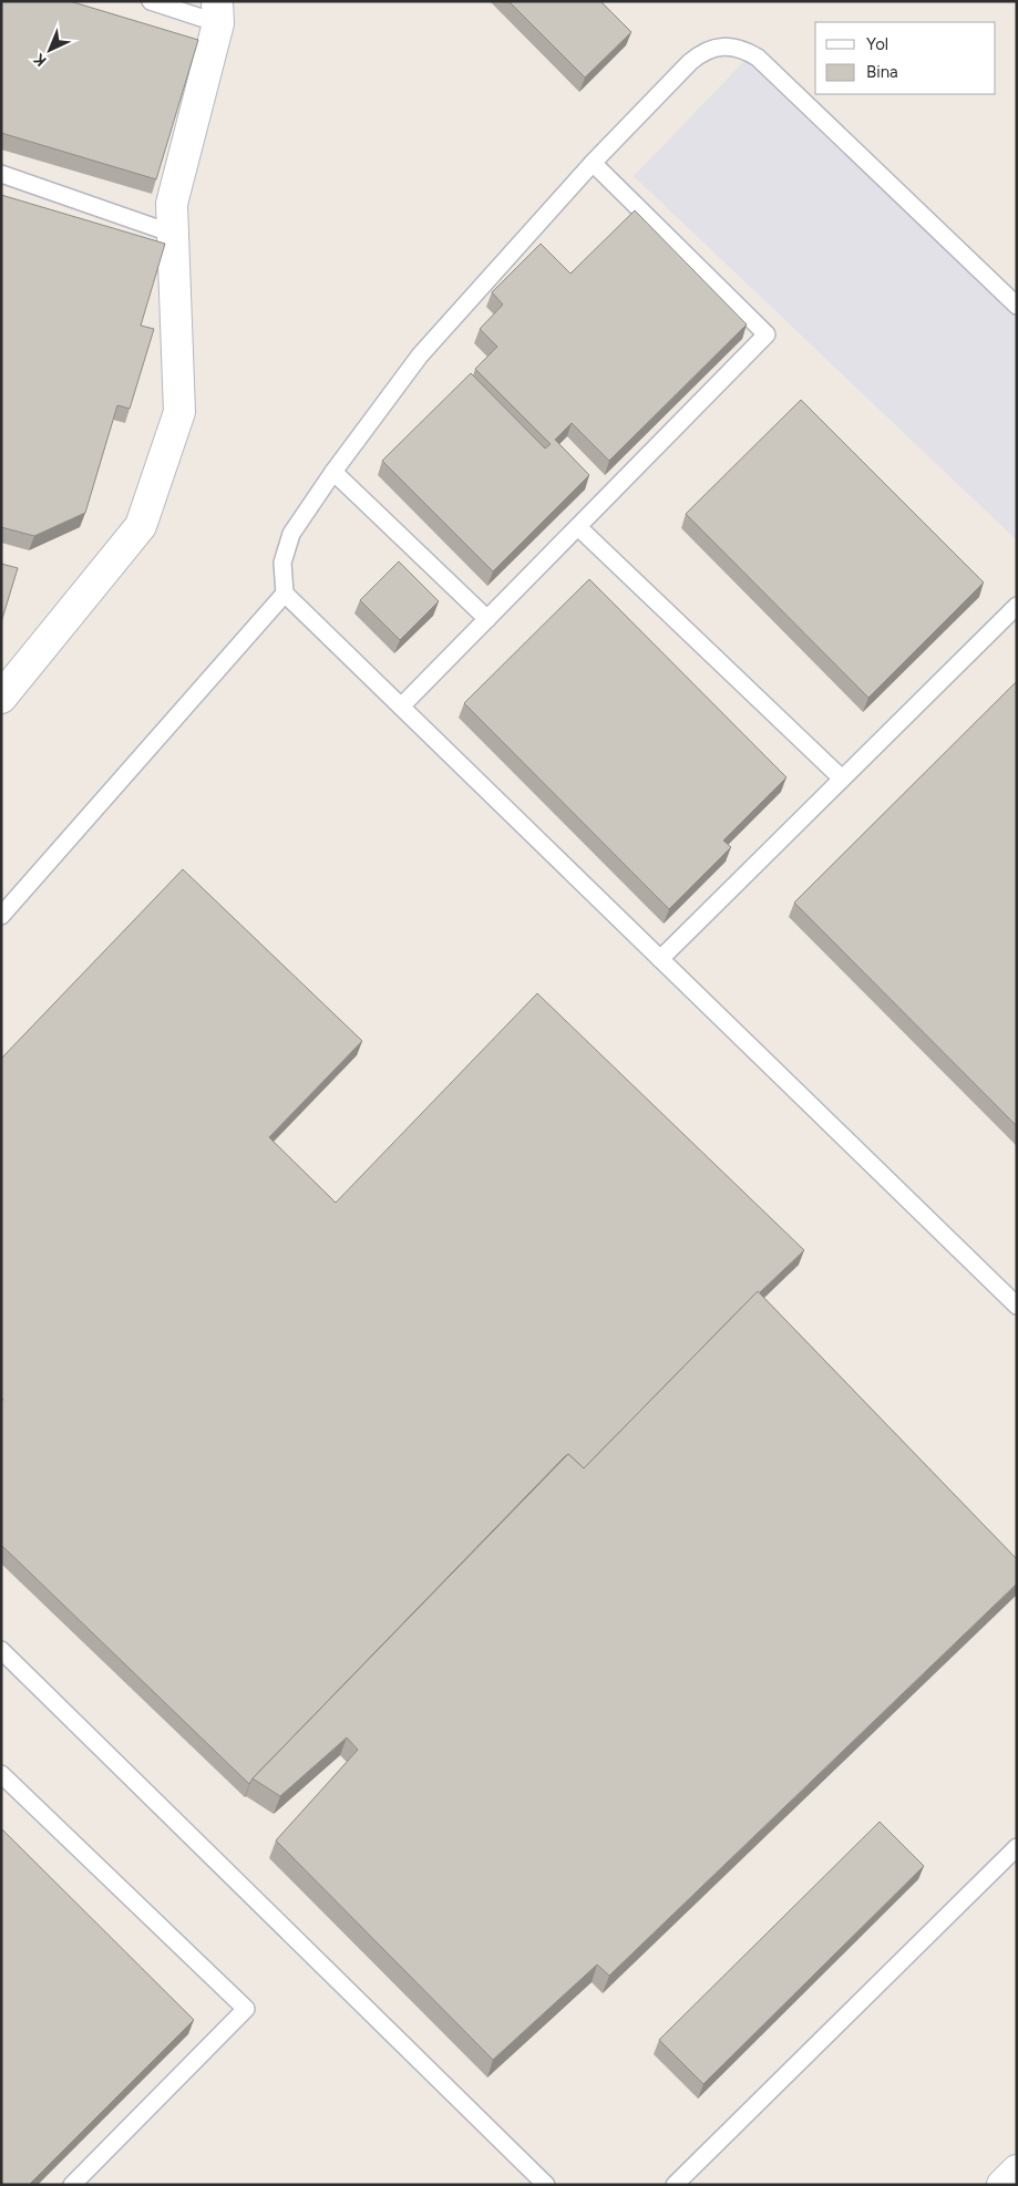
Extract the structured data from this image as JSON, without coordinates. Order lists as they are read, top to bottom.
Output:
{
  "legend": ["Yol", "Bina"],
  "north": "bottom left"
}
